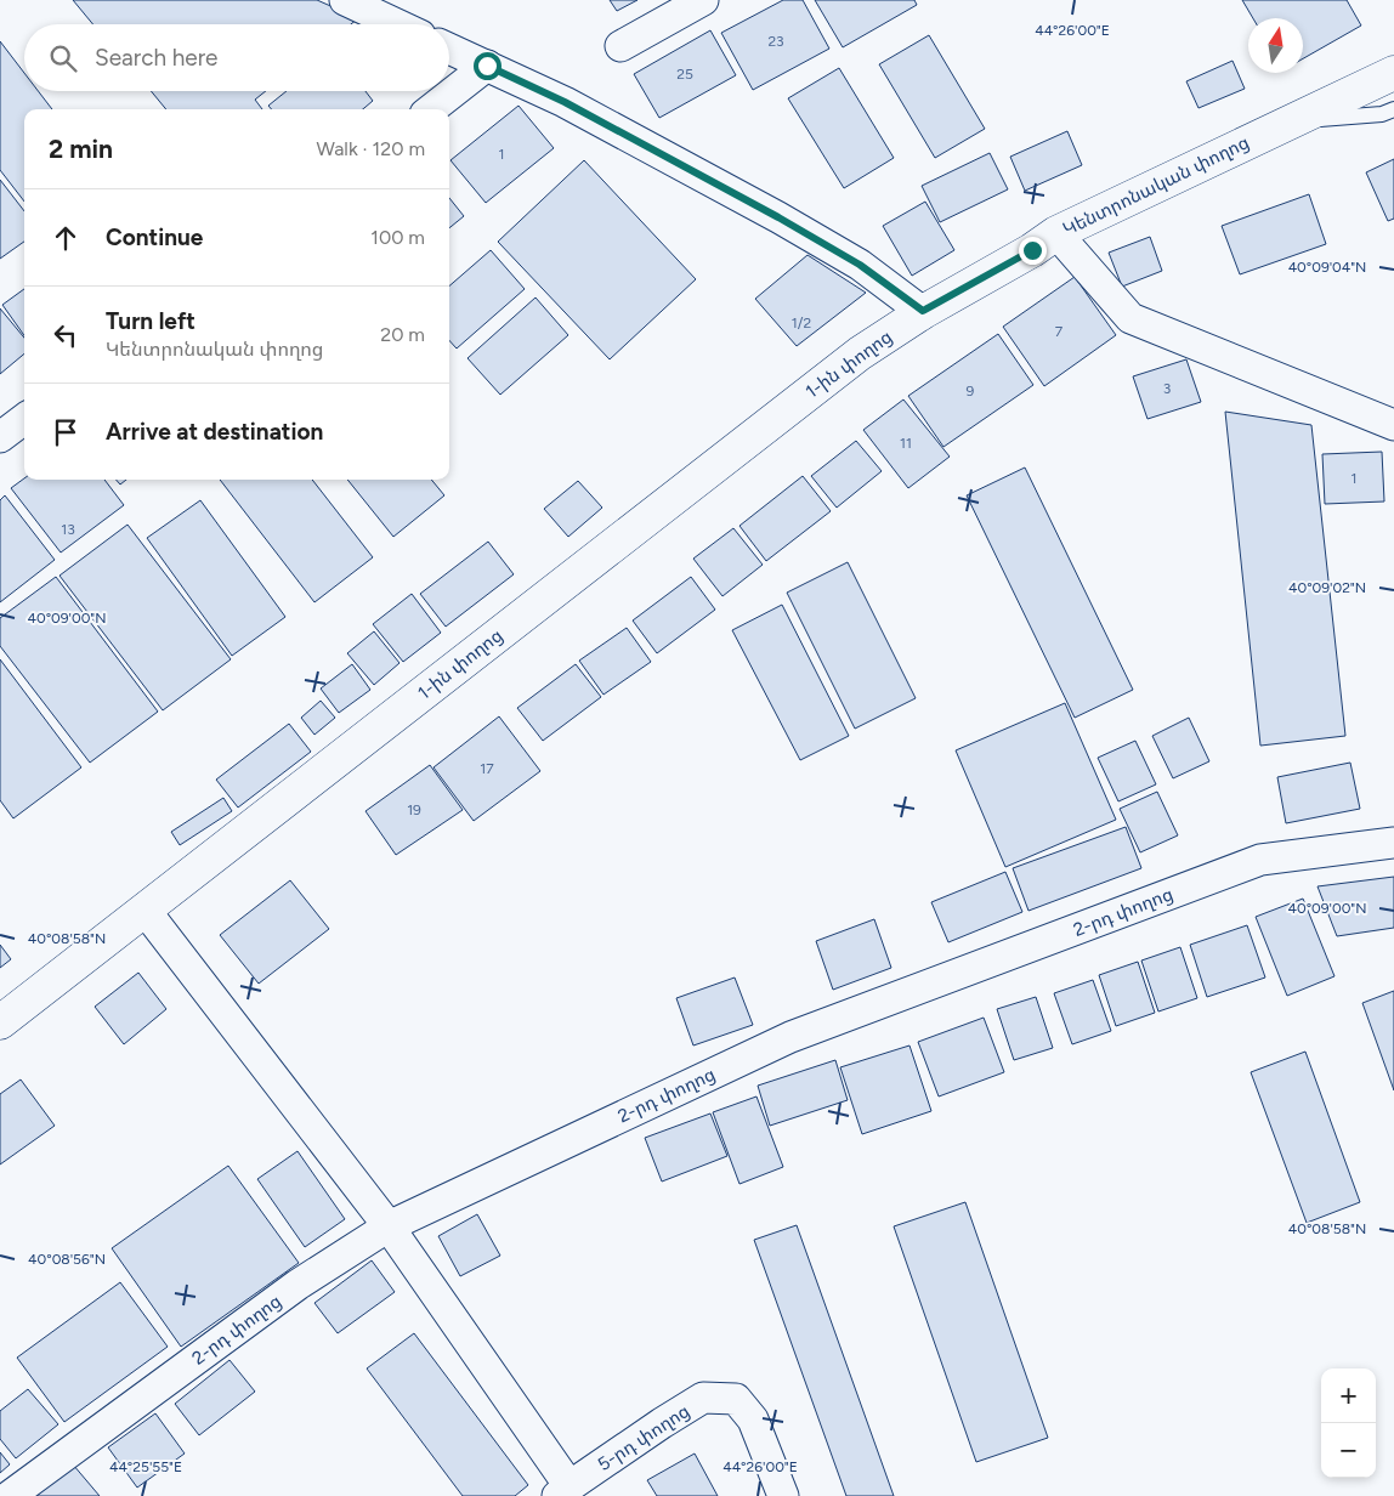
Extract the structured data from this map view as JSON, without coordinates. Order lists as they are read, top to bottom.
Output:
{
  "streets": {
    "main road": ["Կենտրոնական փողոց", "1-ին փողոց"],
    "street": ["2-րդ փողոց", "5-րդ փողոց"]
  },
  "crossings": [
    ["Կենտրոնական փողոց", "1-ին փողոց"]
  ],
  "house_numbers": [
    "23",
    "25",
    "1",
    "1/2",
    "7",
    "3",
    "9",
    "11",
    "1",
    "13",
    "17",
    "19"
  ],
  "north": "top",
  "page": {
    "search": "Search here",
    "heading": ["2 min", "Walk · 120 m"],
    "list": [
      ["Continue", "100 m"],
      ["Turn left", "Կենտրոնական փողոց", "20 m"],
      "Arrive at destination"
    ],
    "map_buttons": ["+", "−"]
  },
  "coordinates": [
    "44°26'00\"E",
    "40°09'04\"N",
    "40°09'02\"N",
    "40°09'00\"N",
    "40°08'58\"N",
    "40°08'56\"N",
    "44°25'55\"E"
  ]
}
